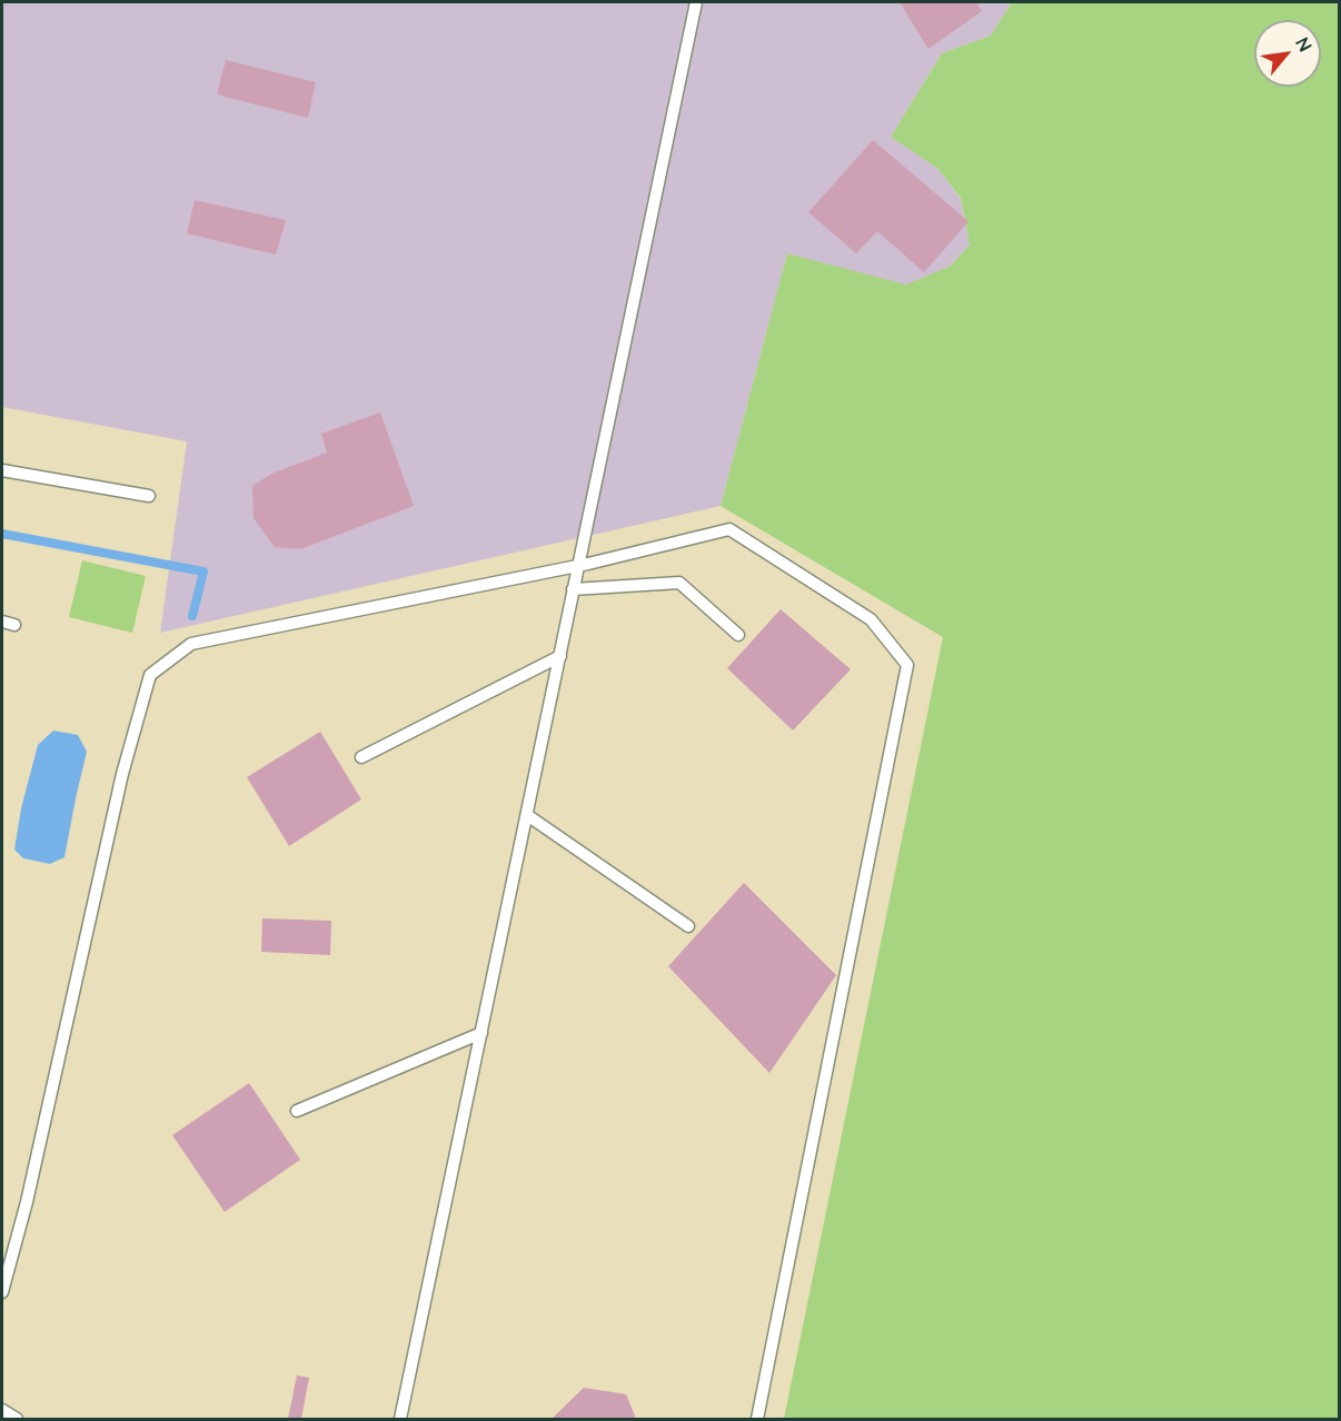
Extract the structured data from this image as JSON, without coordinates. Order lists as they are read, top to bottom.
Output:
{
  "north": "top right"
}
